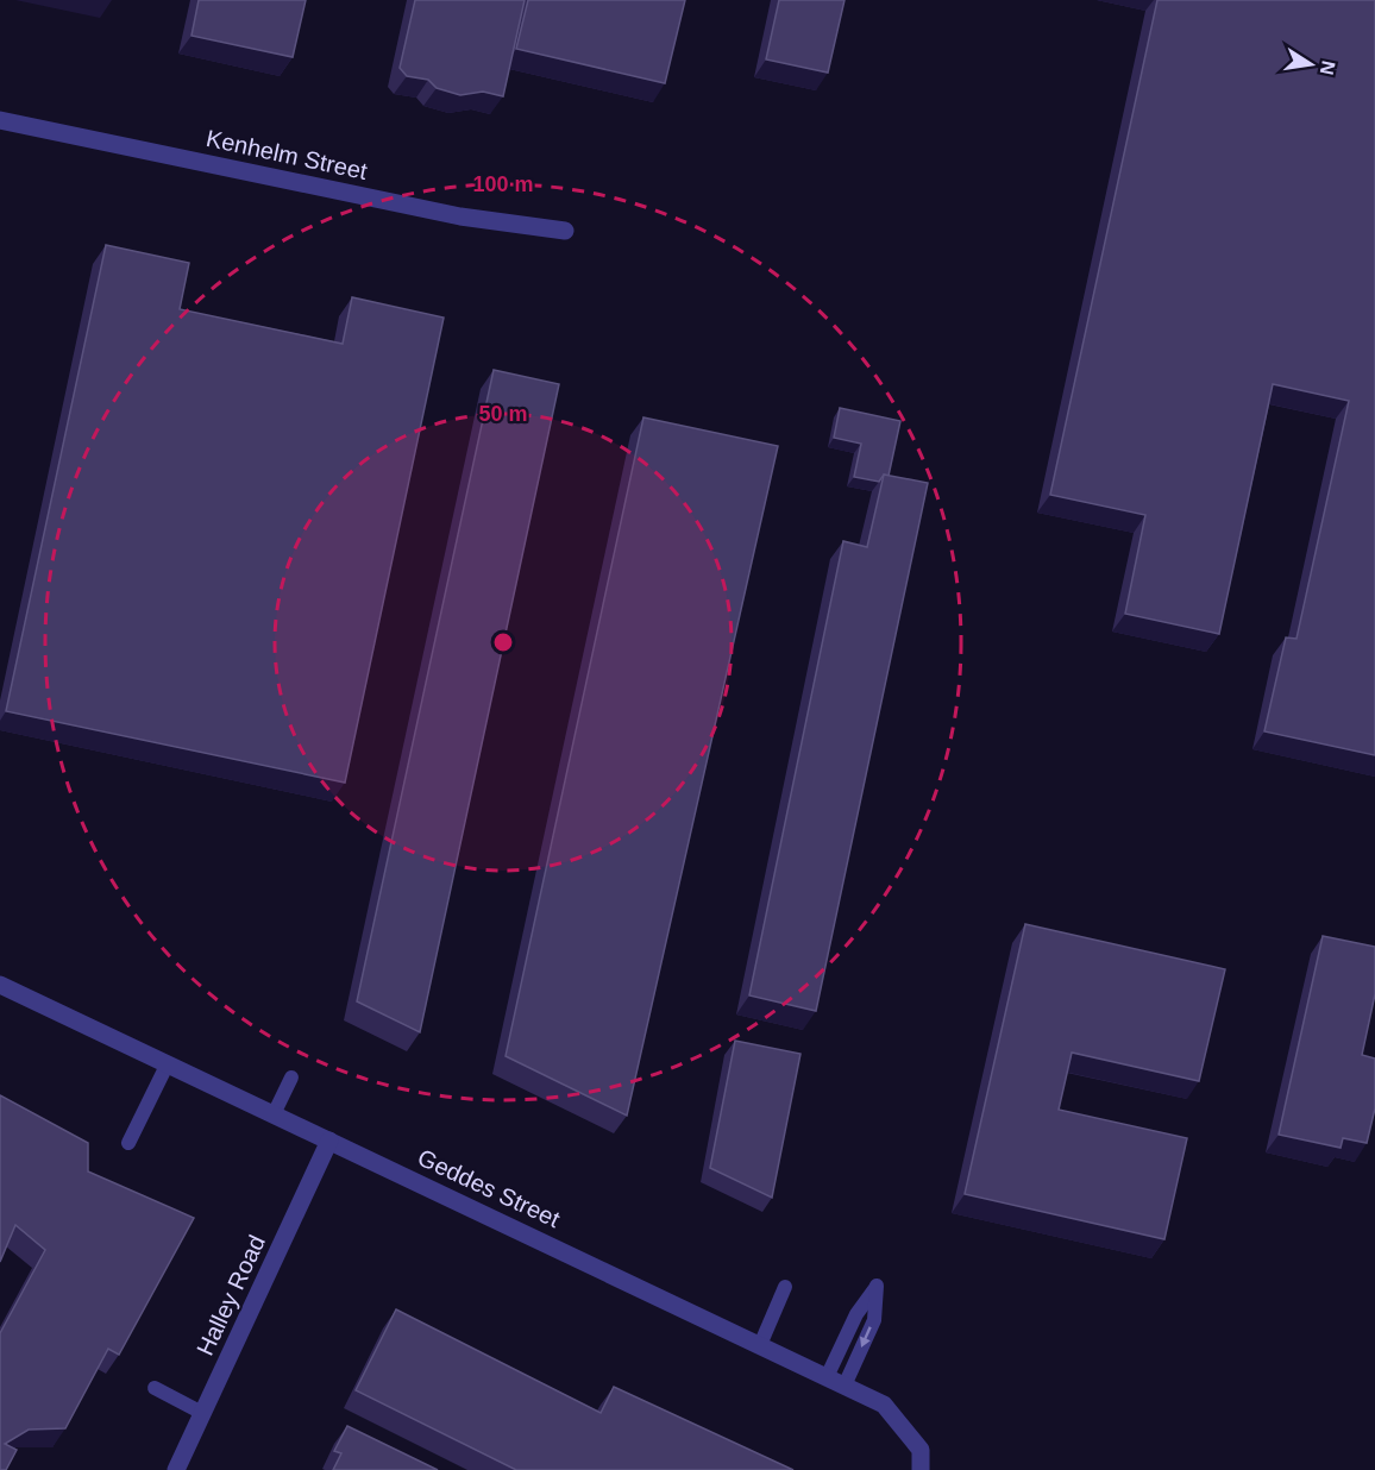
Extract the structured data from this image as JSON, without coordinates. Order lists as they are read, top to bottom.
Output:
{
  "streets": {
    "street": ["Kenhelm Street", "Geddes Street", "Halley Road"]
  },
  "crossings": [
    ["Geddes Street", "Halley Road"]
  ],
  "north": "right",
  "rings": ["100 m", "50 m"]
}
